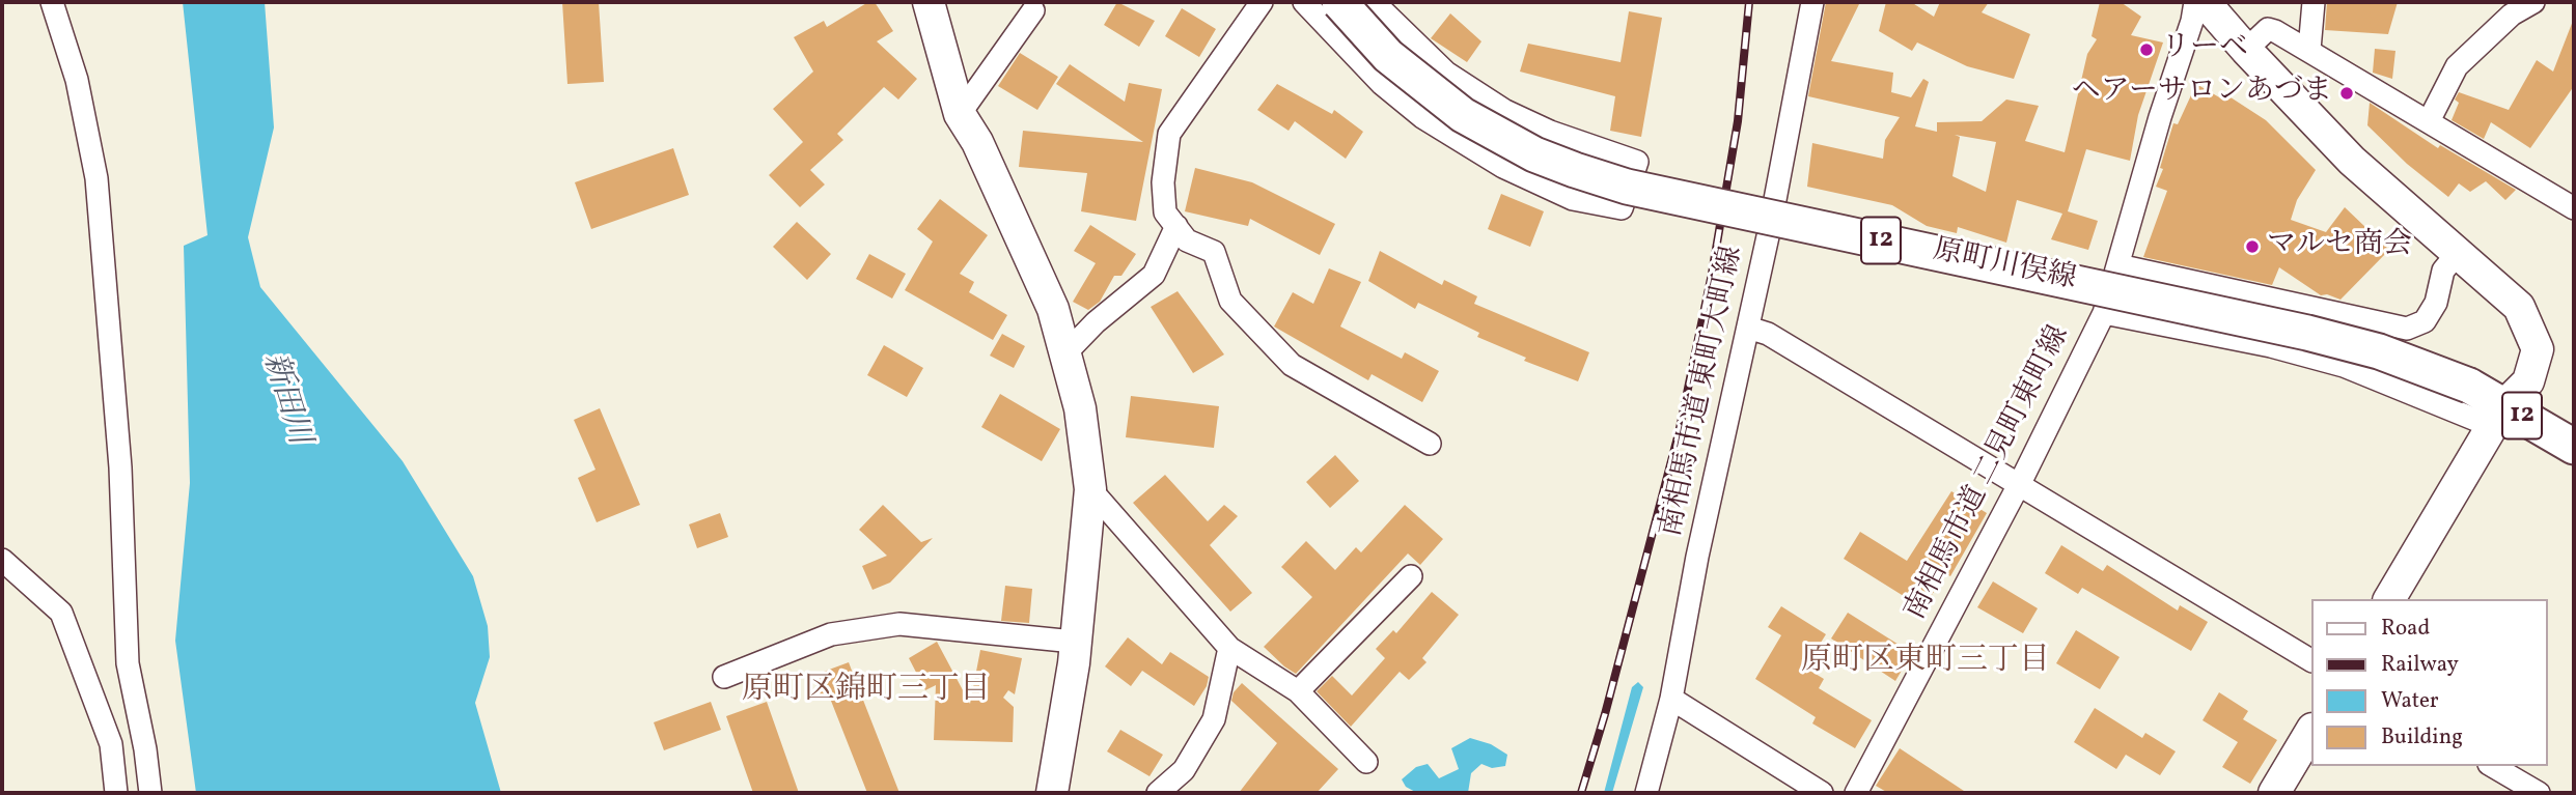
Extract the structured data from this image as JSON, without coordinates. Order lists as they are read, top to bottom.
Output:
{
  "streets": {
    "main road": ["12", "原町川俣線"],
    "street": ["南相馬市道 東町大町線", "南相馬市道 二見町東町線"]
  },
  "districts": ["原町区東町三丁目", "原町区錦町三丁目"],
  "water": ["新田川"],
  "places": ["リーベ", "ヘアーサロンあづま", "マルセ商会"],
  "legend": [
    "Road",
    "Railway",
    "Water",
    "Building"
  ]
}
